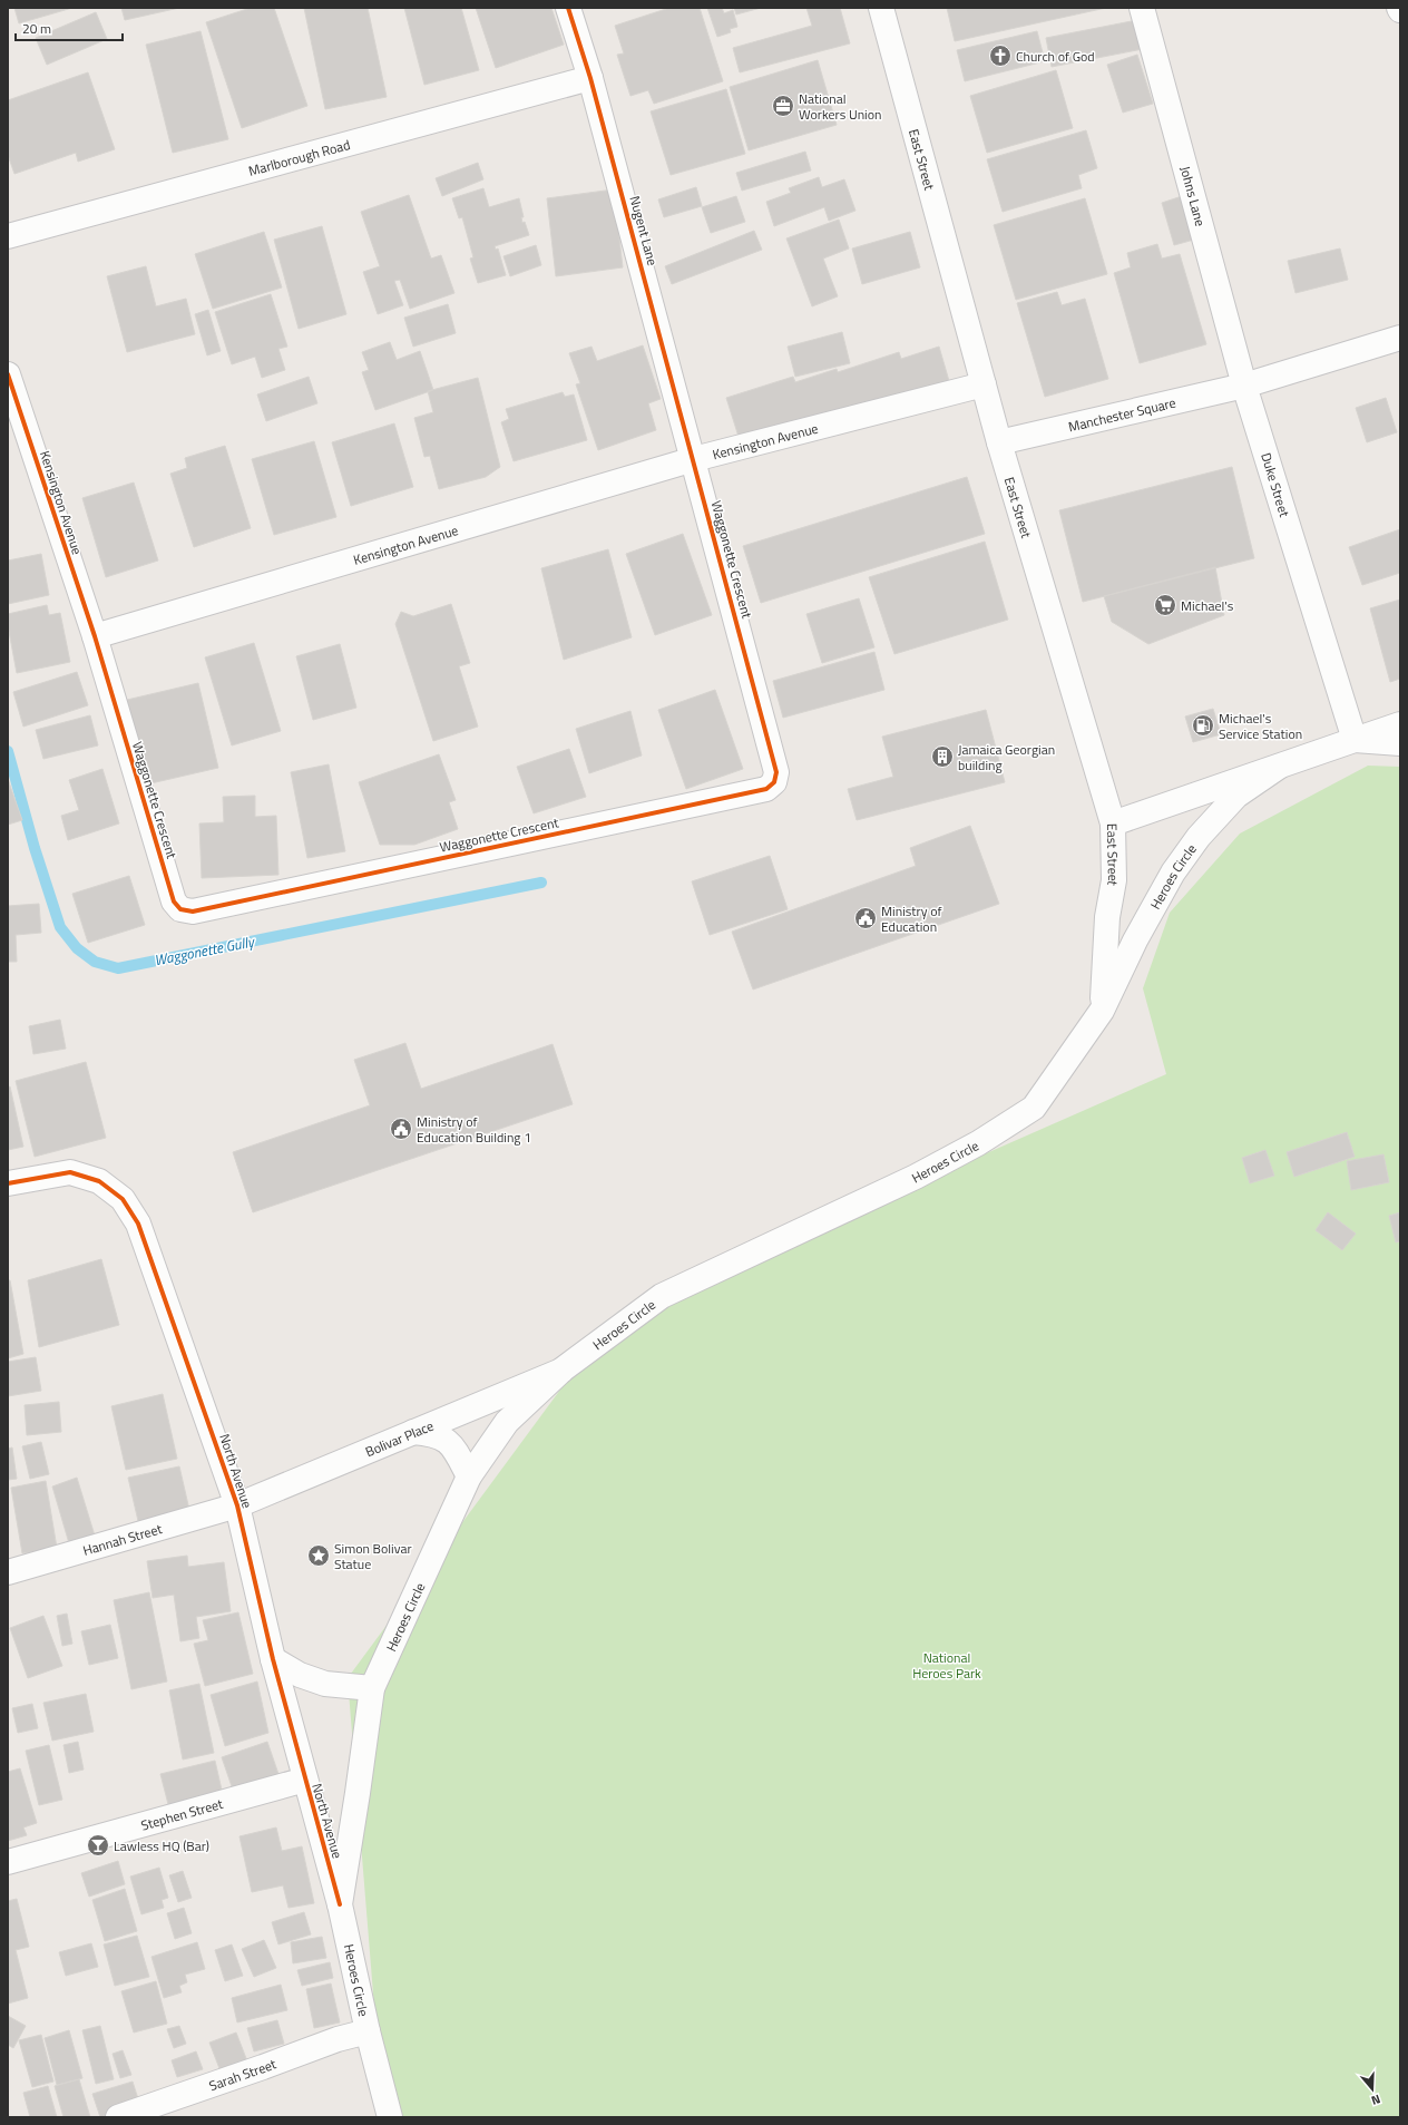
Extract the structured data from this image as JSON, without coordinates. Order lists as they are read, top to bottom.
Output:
{
  "streets": {
    "street": [
      "Marlborough Road",
      "East Street",
      "Johns Lane",
      "Nugent Lane",
      "Manchester Square",
      "Kensington Avenue",
      "Duke Street",
      "Waggonette Crescent",
      "Heroes Circle",
      "Bolivar Place",
      "North Avenue",
      "Hannah Street",
      "Stephen Street",
      "Sarah Street"
    ]
  },
  "crossings": [
    ["Marlborough Road", "Nugent Lane"],
    ["East Street", "Manchester Square"],
    ["East Street", "Kensington Avenue"],
    ["East Street", "Heroes Circle"],
    ["Johns Lane", "Manchester Square"],
    ["Johns Lane", "Duke Street"],
    ["Nugent Lane", "Kensington Avenue"],
    ["Nugent Lane", "Waggonette Crescent"],
    ["Manchester Square", "Duke Street"],
    ["Kensington Avenue", "Waggonette Crescent"],
    ["Duke Street", "Heroes Circle"],
    ["Heroes Circle", "Bolivar Place"],
    ["Heroes Circle", "North Avenue"],
    ["Heroes Circle", "Sarah Street"],
    ["Bolivar Place", "North Avenue"],
    ["Bolivar Place", "Hannah Street"],
    ["North Avenue", "Hannah Street"],
    ["North Avenue", "Stephen Street"]
  ],
  "water": ["Waggonette Gully"],
  "parks": ["National Heroes Park"],
  "places": {
    "church": ["Church of God"],
    "office": ["National Workers Union"],
    "supermarket": ["Michael's"],
    "fuel station": ["Michael's Service Station"],
    "building": ["Jamaica Georgian building"],
    "public building": ["Ministry of Education", "Ministry of Education Building 1"],
    "place": ["Simon Bolivar Statue"],
    "bar": ["Lawless HQ (Bar)"]
  },
  "scale_bar": "20 m",
  "north": "bottom"
}
